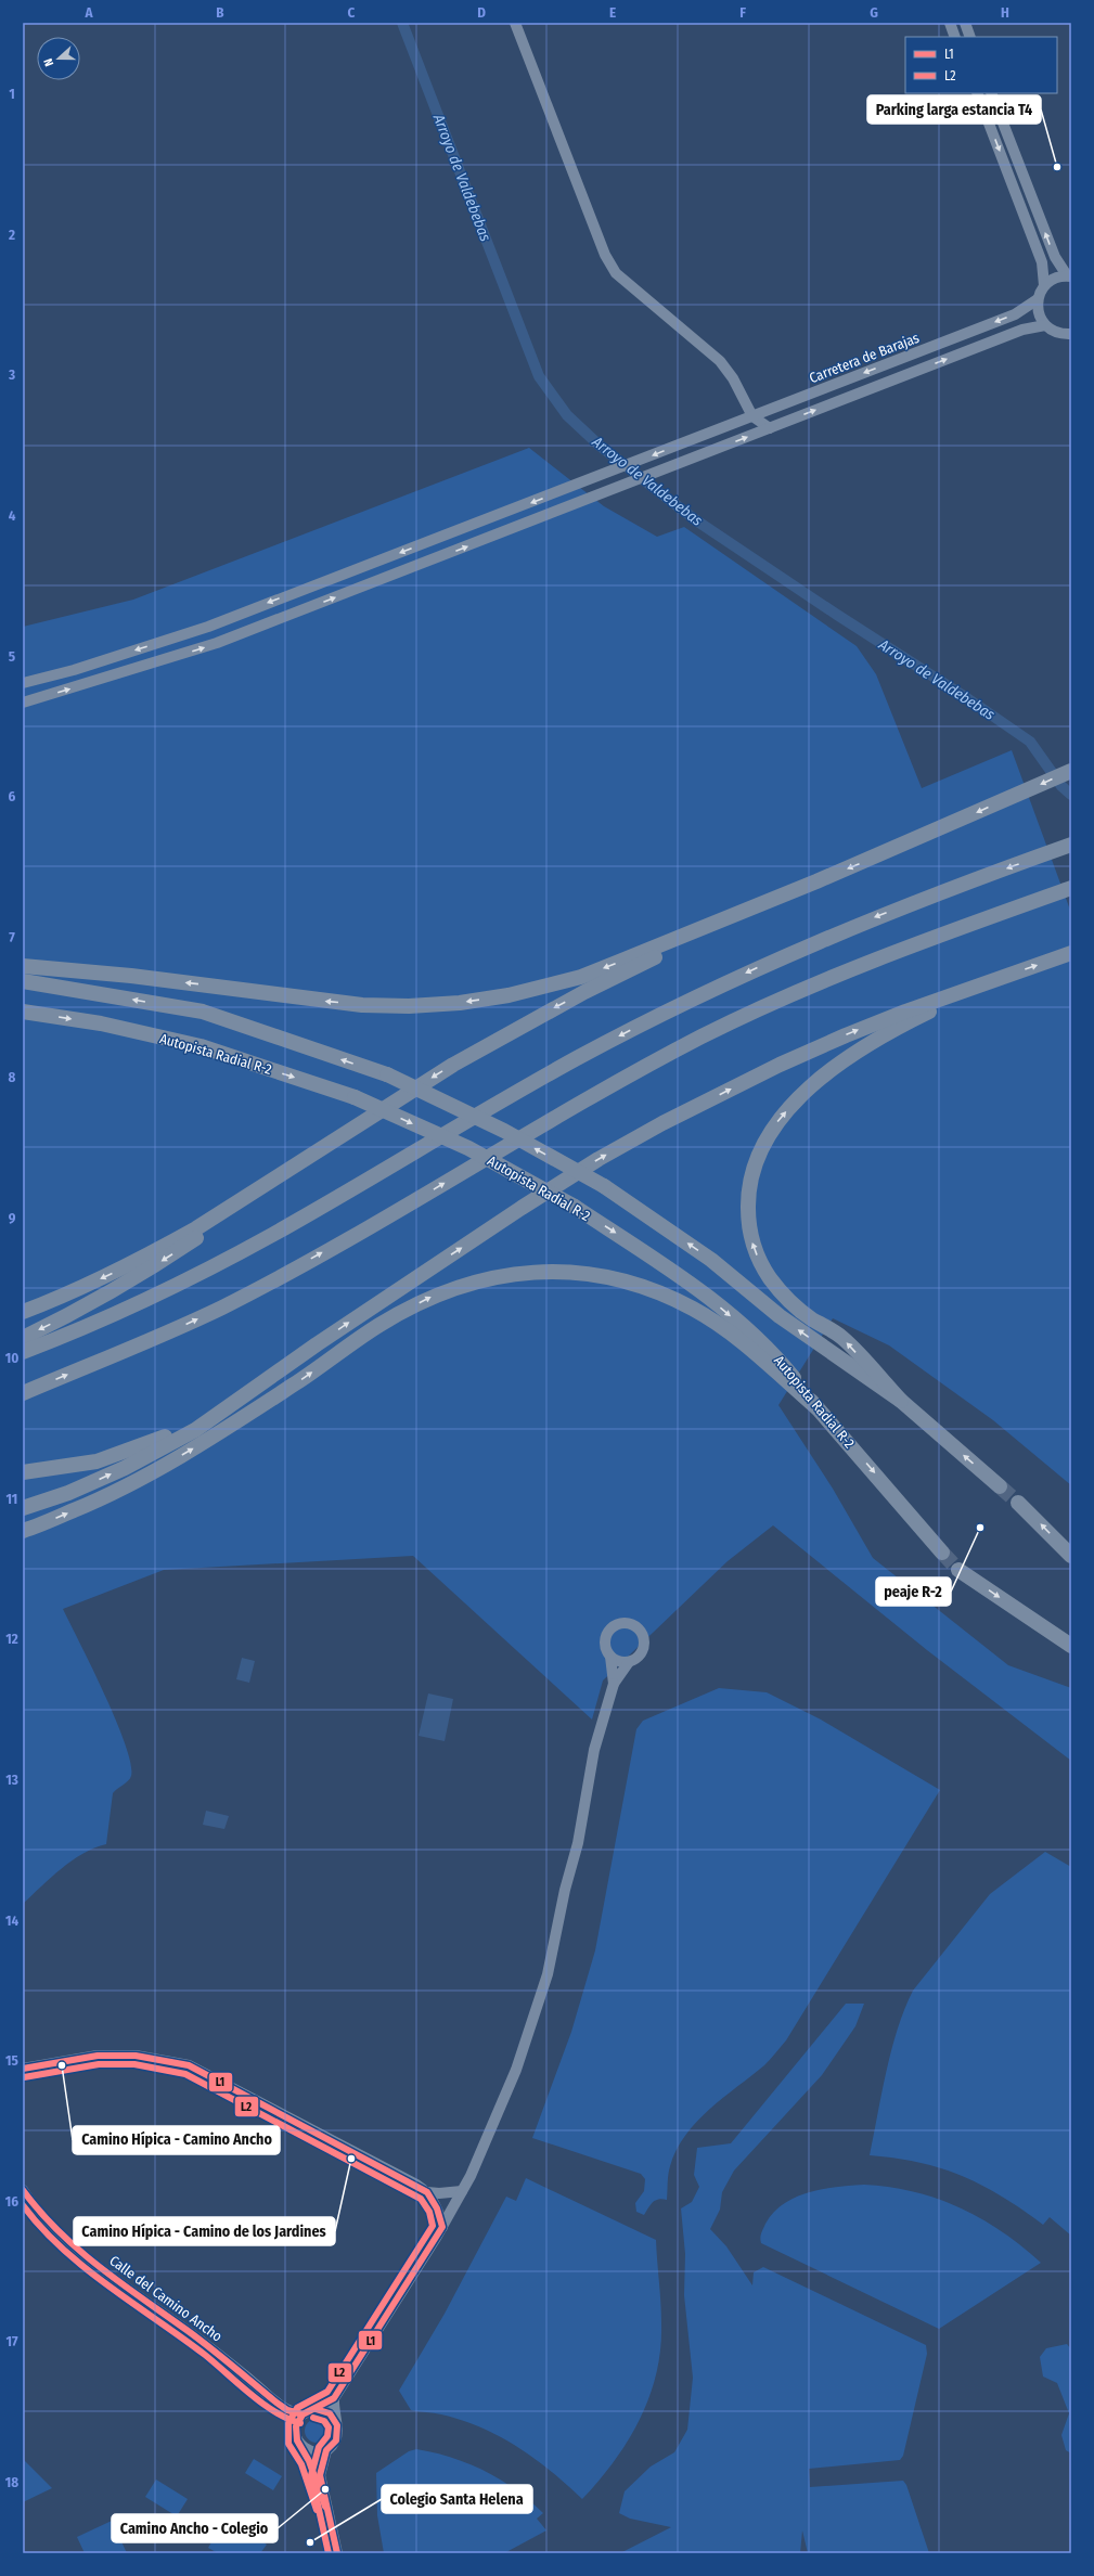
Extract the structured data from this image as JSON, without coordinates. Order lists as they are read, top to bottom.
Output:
{
  "streets": {
    "highway": ["Autopista Radial R-2"],
    "street": ["Carretera de Barajas", "Calle del Camino Ancho"]
  },
  "water": ["Arroyo de Valdebebas"],
  "places": [
    "Parking larga estancia T4",
    "peaje R-2",
    "Camino Hípica - Camino Ancho",
    "Camino Hípica - Camino de los Jardines",
    "Camino Ancho - Colegio",
    "Colegio Santa Helena"
  ],
  "lines": ["transit line L1", "transit line L2"],
  "legend": ["L1", "L2"],
  "north": "left",
  "grid": {
    "columns": [
      "A",
      "B",
      "C",
      "D",
      "E",
      "F",
      "G",
      "H"
    ],
    "rows": [
      "1",
      "2",
      "3",
      "4",
      "5",
      "6",
      "7",
      "8",
      "9",
      "10",
      "11",
      "12",
      "13",
      "14",
      "15",
      "16",
      "17",
      "18"
    ]
  }
}
